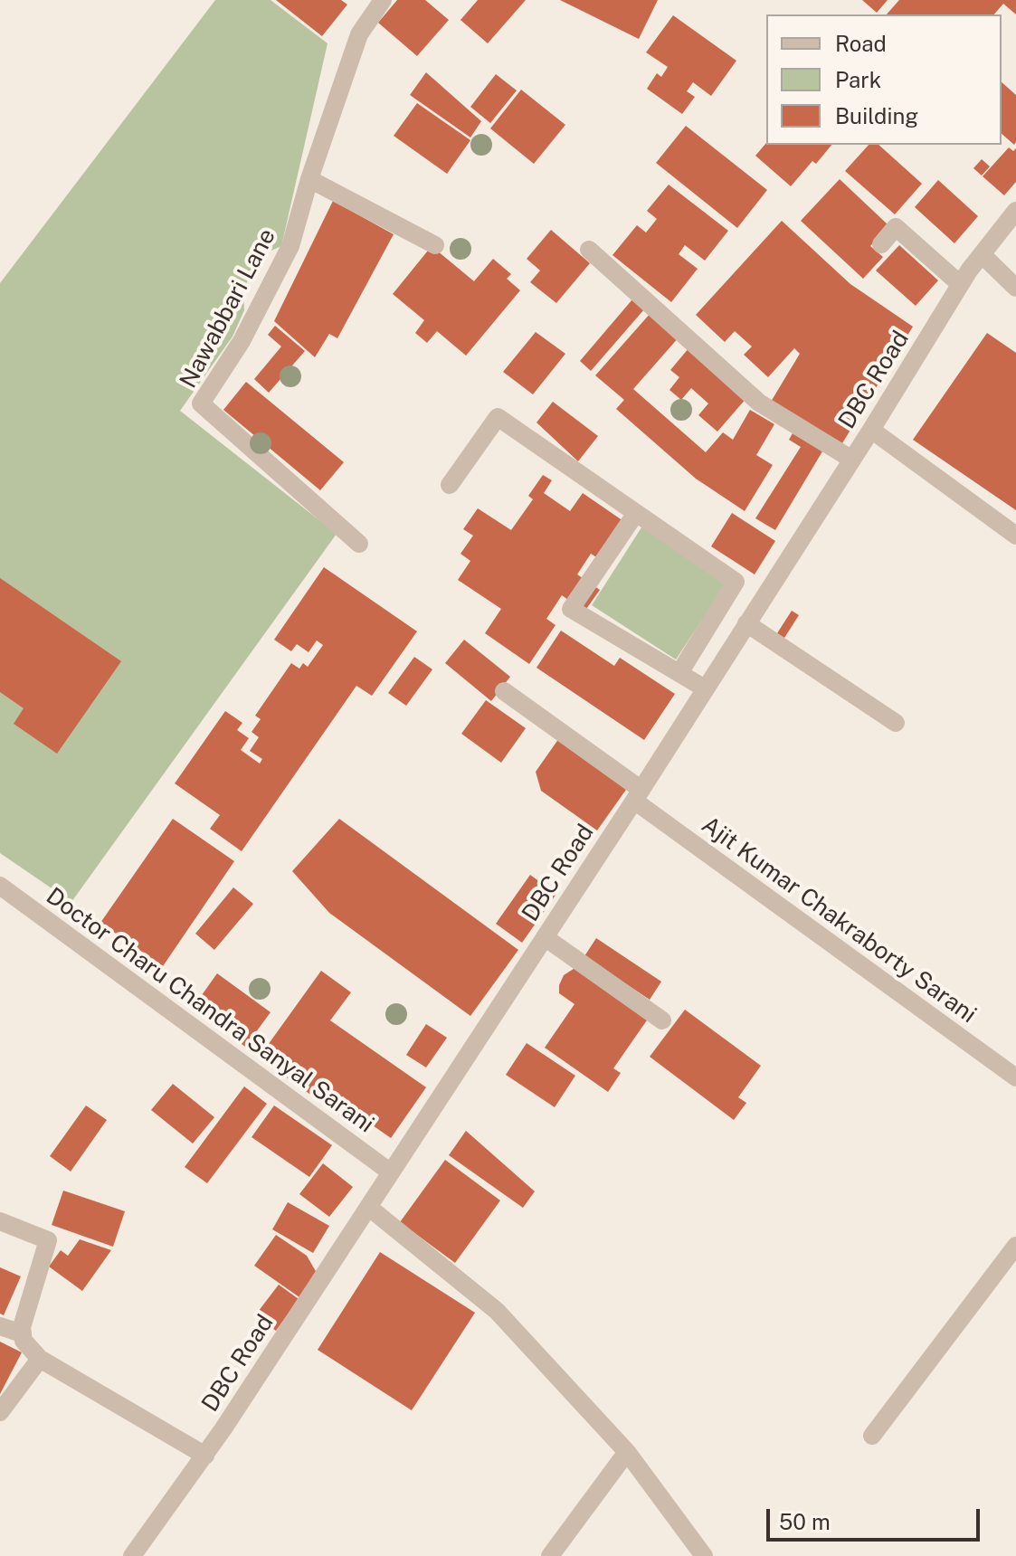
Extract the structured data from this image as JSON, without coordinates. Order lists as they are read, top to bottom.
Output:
{
  "streets": {
    "street": [
      "Nawabbari Lane",
      "DBC Road",
      "Ajit Kumar Chakraborty Sarani",
      "Doctor Charu Chandra Sanyal Sarani"
    ]
  },
  "crossings": [
    ["DBC Road", "Ajit Kumar Chakraborty Sarani"],
    ["DBC Road", "Doctor Charu Chandra Sanyal Sarani"]
  ],
  "legend": ["Road", "Park", "Building"],
  "scale_bar": "50 m"
}
